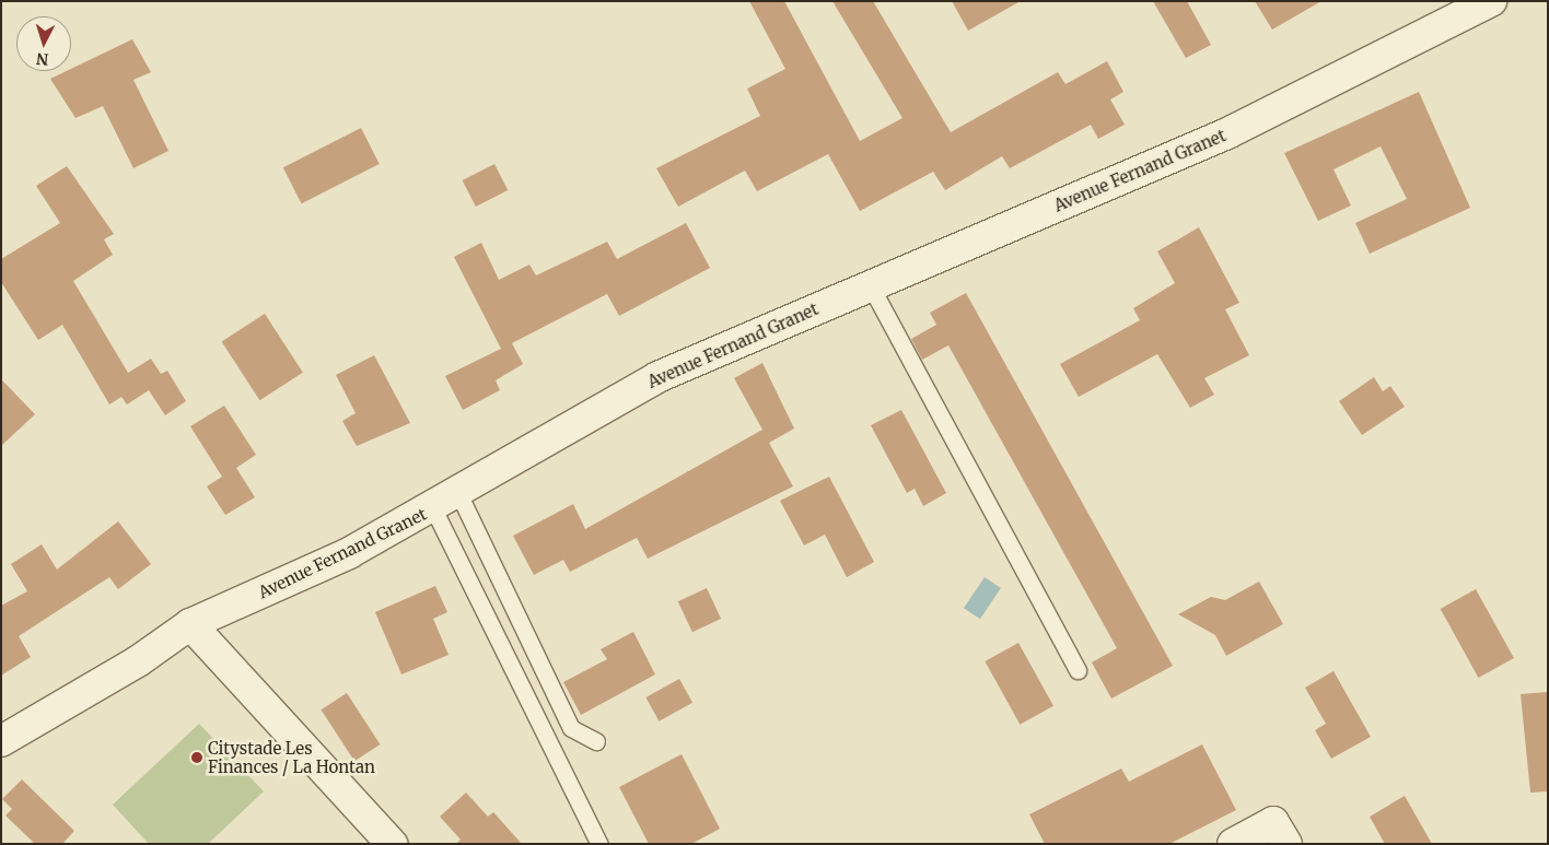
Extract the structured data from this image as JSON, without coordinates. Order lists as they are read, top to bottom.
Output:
{
  "streets": {
    "street": ["Avenue Fernand Granet"]
  },
  "places": ["Citystade Les Finances / La Hontan"],
  "north": "bottom"
}
